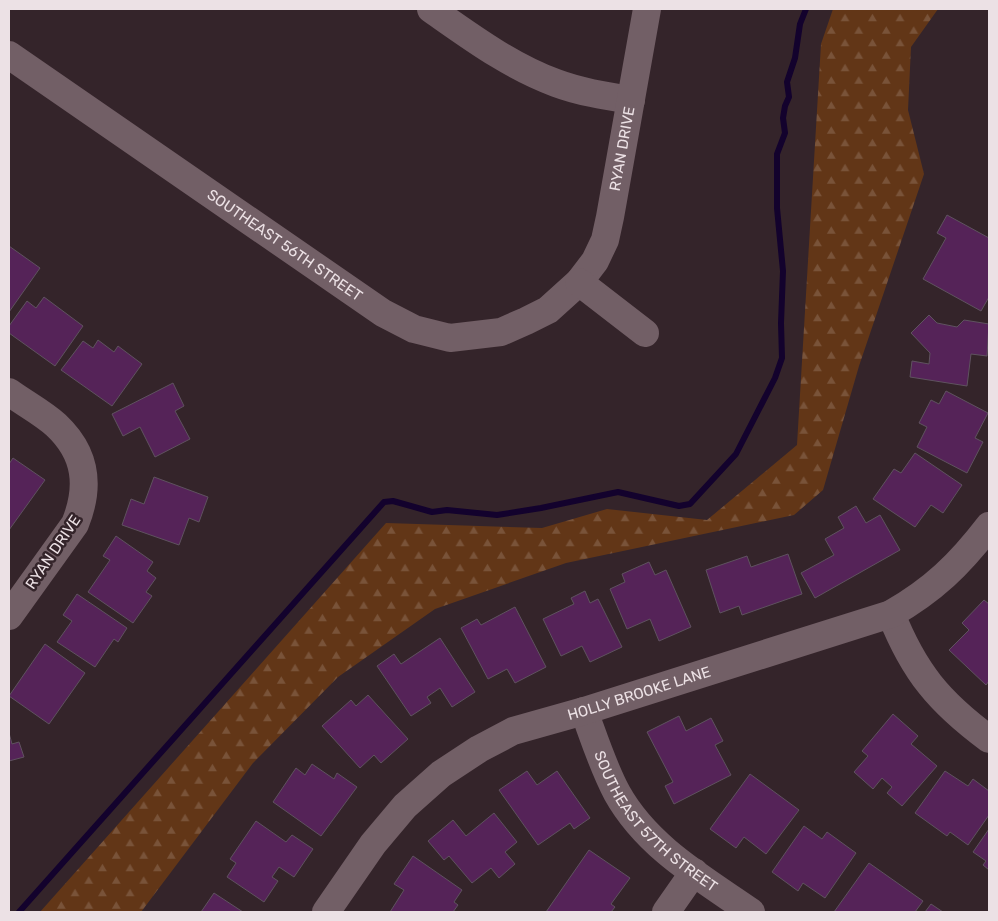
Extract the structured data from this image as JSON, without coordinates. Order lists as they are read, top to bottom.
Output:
{
  "streets": {
    "street": [
      "RYAN DRIVE",
      "SOUTHEAST 56TH STREET",
      "HOLLY BROOKE LANE",
      "SOUTHEAST 57TH STREET"
    ]
  },
  "crossings": [
    ["RYAN DRIVE", "SOUTHEAST 56TH STREET"],
    ["HOLLY BROOKE LANE", "SOUTHEAST 57TH STREET"]
  ]
}
